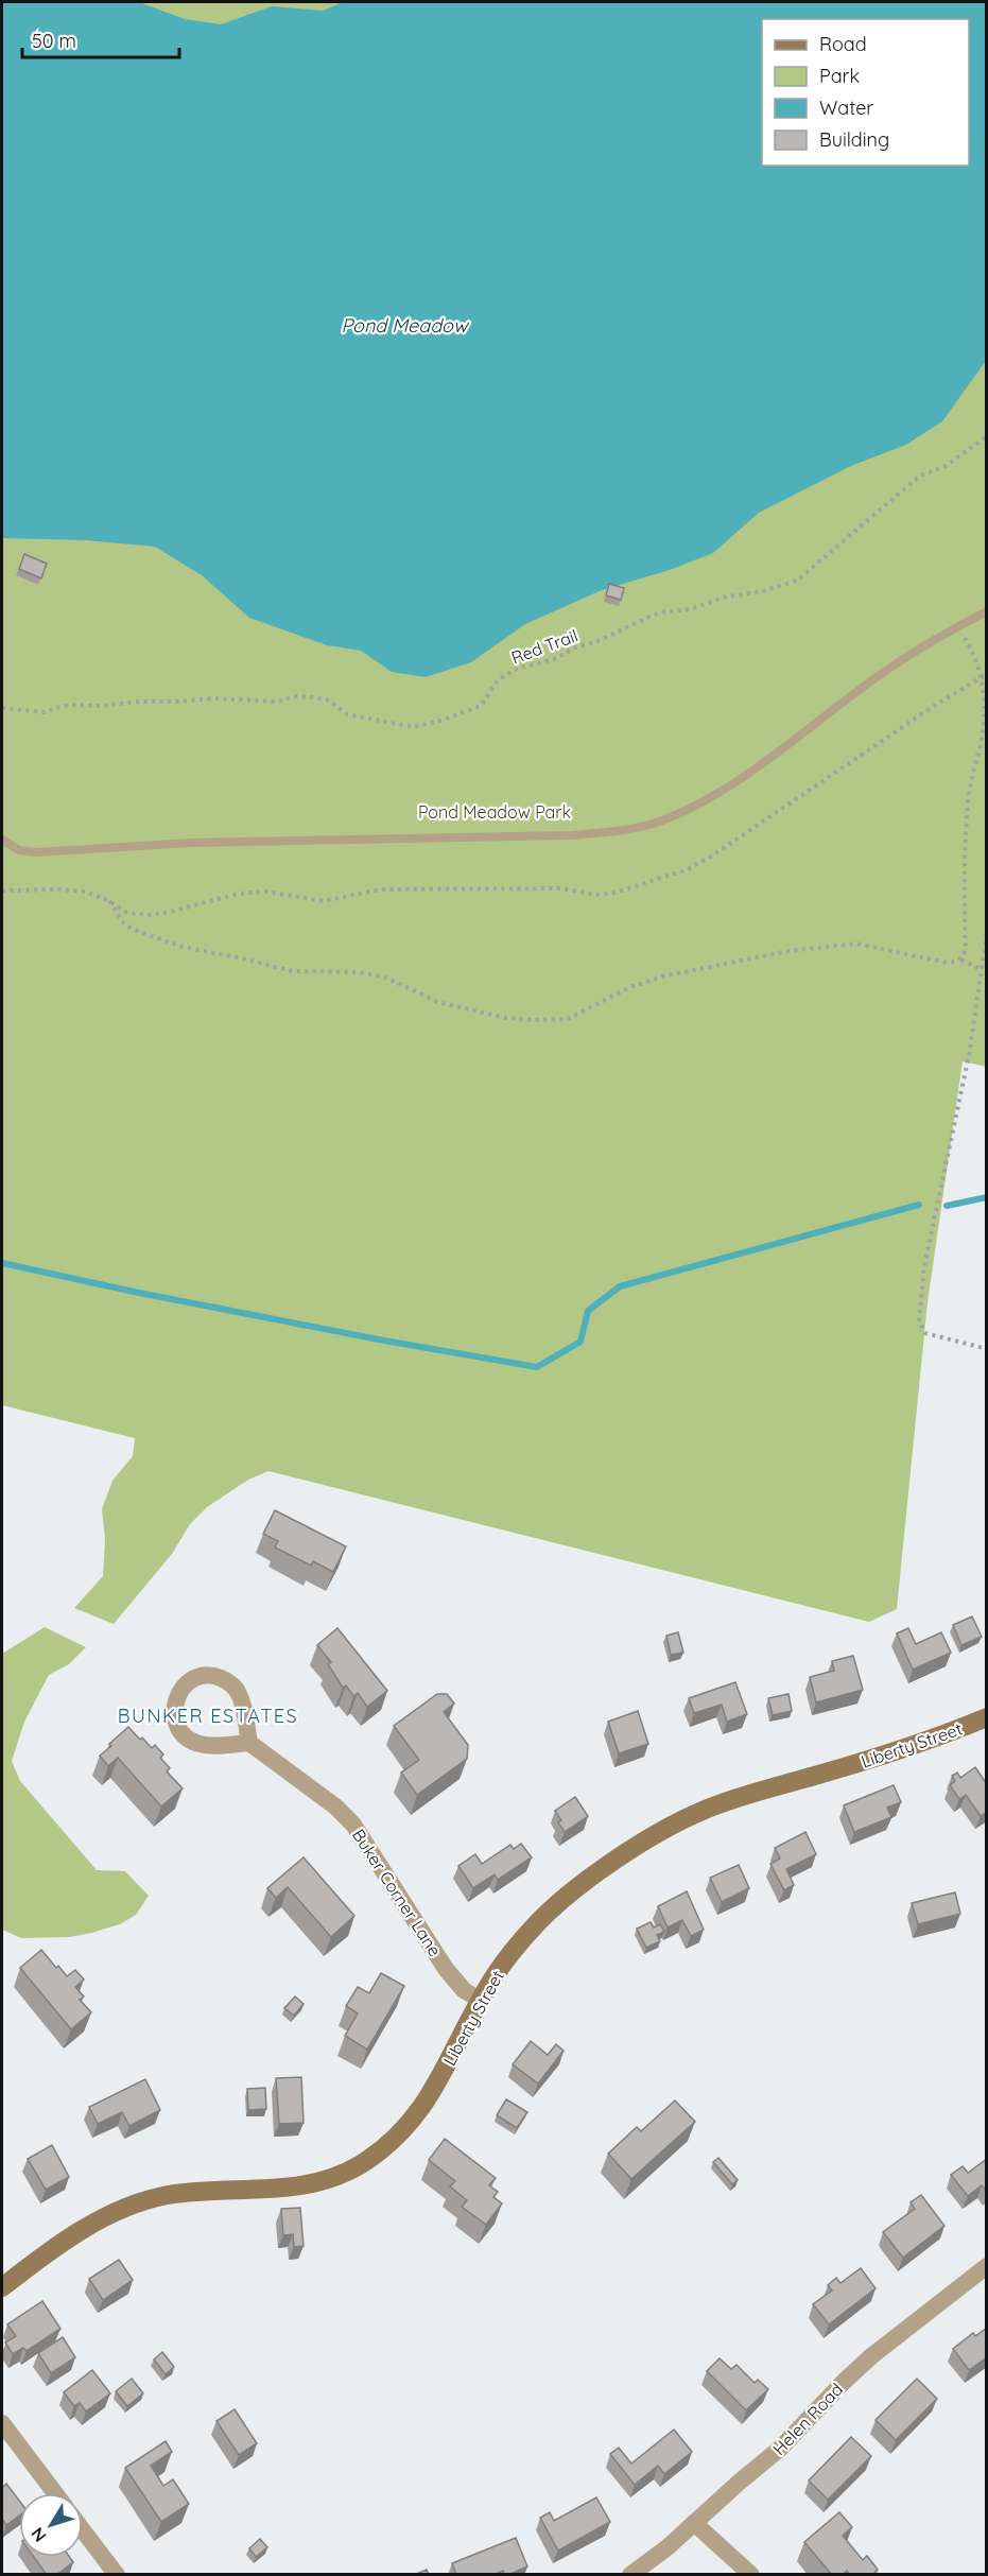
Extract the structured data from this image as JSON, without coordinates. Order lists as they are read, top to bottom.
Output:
{
  "streets": {
    "main road": ["Liberty Street"],
    "street": ["Buker Corner Lane", "Helen Road"],
    "path": ["Red Trail"]
  },
  "crossings": [
    ["Liberty Street", "Buker Corner Lane"]
  ],
  "districts": ["BUNKER ESTATES"],
  "water": ["Pond Meadow"],
  "parks": ["Pond Meadow Park"],
  "legend": [
    "Road",
    "Park",
    "Water",
    "Building"
  ],
  "scale_bar": "50 m",
  "north": "bottom left"
}
